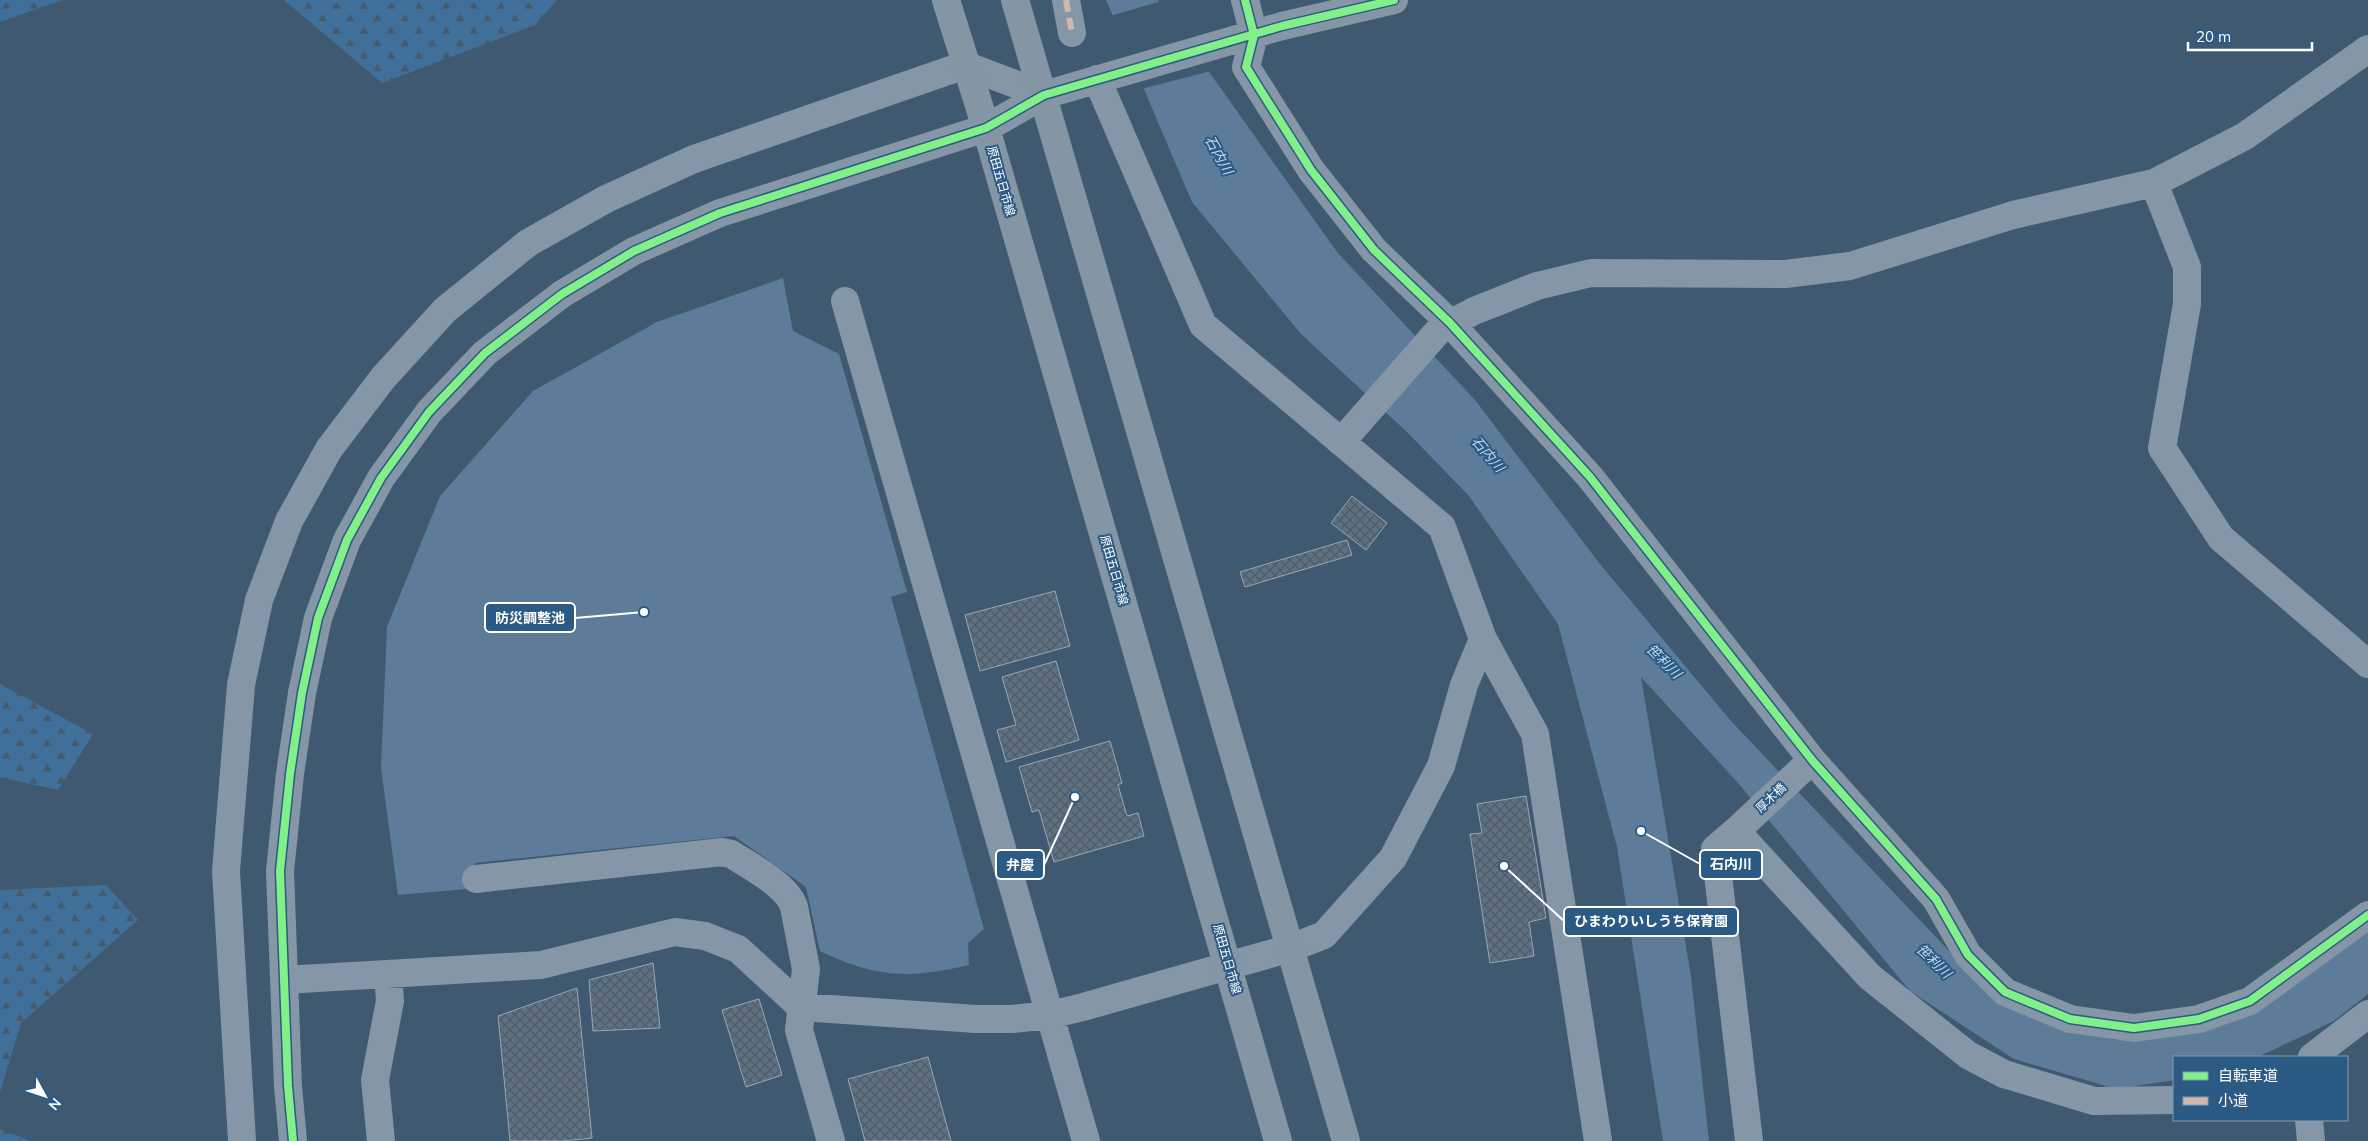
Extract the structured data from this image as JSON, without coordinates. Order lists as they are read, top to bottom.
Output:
{
  "streets": {
    "main road": ["原田五日市線"],
    "street": ["厚木橋"]
  },
  "water": ["石内川", "笹利川"],
  "places": [
    "防災調整池",
    "弁慶",
    "石内川",
    "ひまわりいしうち保育園"
  ],
  "legend": ["自転車道", "小道"],
  "scale_bar": "20 m",
  "north": "bottom right"
}
